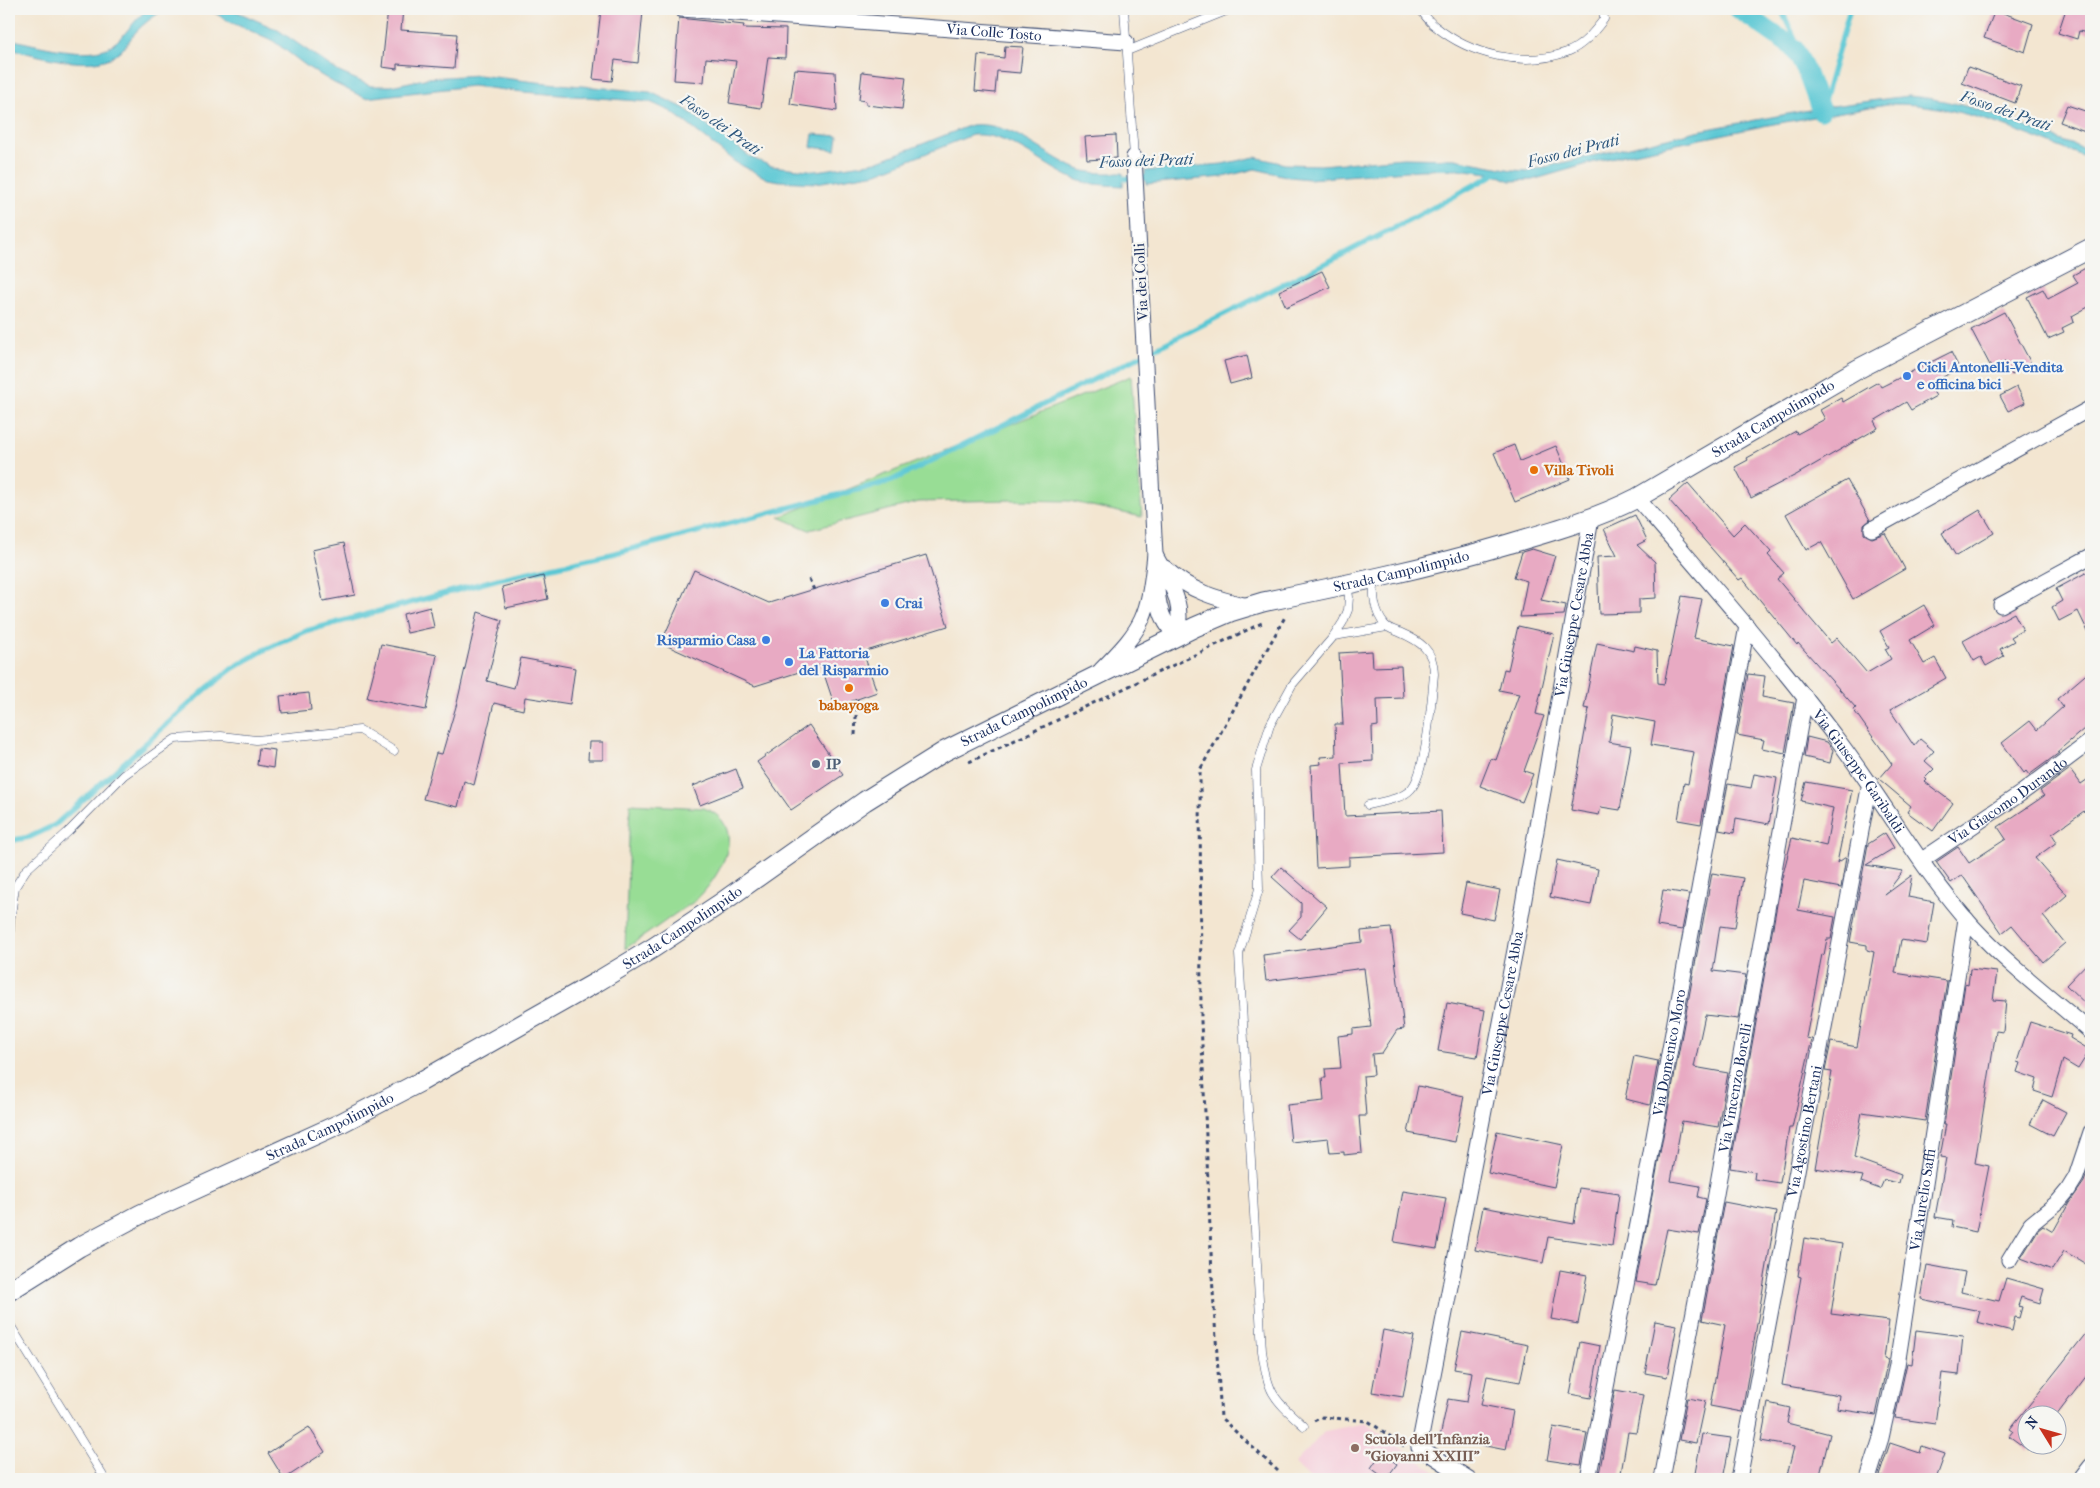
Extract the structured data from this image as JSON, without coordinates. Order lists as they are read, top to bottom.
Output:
{
  "streets": {
    "street": [
      "Via Colle Tosto",
      "Via dei Colli",
      "Strada Campolimpido",
      "Via Giuseppe Cesare Abba",
      "Via Giuseppe Garibaldi",
      "Via Giacomo Durando",
      "Via Domenico Moro",
      "Via Vincenzo Borelli",
      "Via Agostino Bertani",
      "Via Aurelio Saffi"
    ]
  },
  "crossings": [
    ["Via Colle Tosto", "Via dei Colli"],
    ["Via dei Colli", "Strada Campolimpido"],
    ["Strada Campolimpido", "Via Giuseppe Cesare Abba"],
    ["Strada Campolimpido", "Via Giuseppe Garibaldi"],
    ["Via Giuseppe Garibaldi", "Via Giacomo Durando"],
    ["Via Giuseppe Garibaldi", "Via Domenico Moro"],
    ["Via Giuseppe Garibaldi", "Via Vincenzo Borelli"],
    ["Via Giuseppe Garibaldi", "Via Agostino Bertani"],
    ["Via Giuseppe Garibaldi", "Via Aurelio Saffi"]
  ],
  "water": ["Fosso dei Prati"],
  "places": [
    "Cicli Antonelli-Vendita e officina bici",
    "Villa Tivoli",
    "Crai",
    "Risparmio Casa",
    "La Fattoria del Risparmio",
    "babayoga",
    "IP",
    "Scuola dell'Infanzia \"Giovanni XXIII\""
  ],
  "north": "top left"
}
